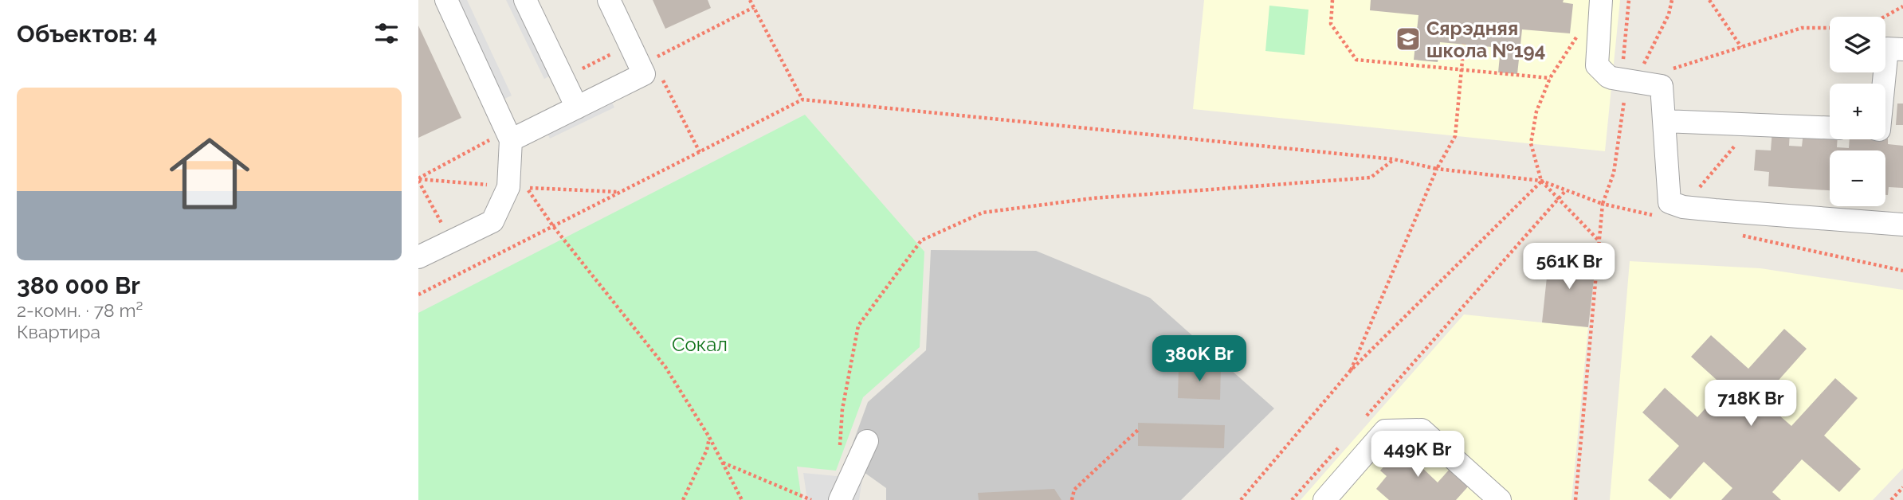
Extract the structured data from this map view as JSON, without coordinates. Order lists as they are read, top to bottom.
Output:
{
  "parks": ["Сокал"],
  "places": {
    "school or university": ["Сярэдняя школа №194"]
  },
  "page": {
    "heading": "Объектов: 4",
    "map_buttons": ["+", "−"],
    "list": [
      {
        "name": "380 000 Br",
        "note": "2-комн. · 78 m² · Квартира"
      }
    ],
    "price": [
      "561K Br",
      "380K Br",
      "718K Br",
      "449K Br"
    ]
  }
}
